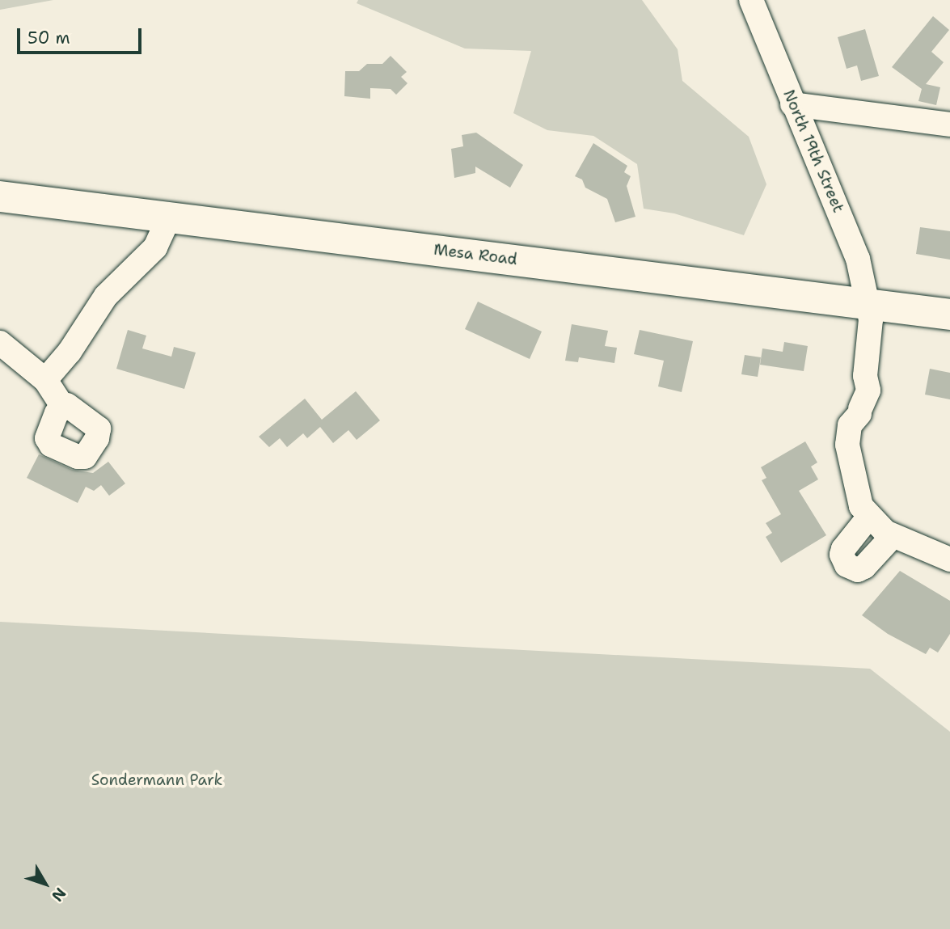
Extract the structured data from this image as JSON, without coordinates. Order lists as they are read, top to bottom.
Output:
{
  "streets": {
    "main road": ["Mesa Road"],
    "street": ["North 19th Street"]
  },
  "crossings": [
    ["North 19th Street", "Mesa Road"]
  ],
  "parks": ["Sondermann Park"],
  "scale_bar": "50 m",
  "north": "bottom right"
}
